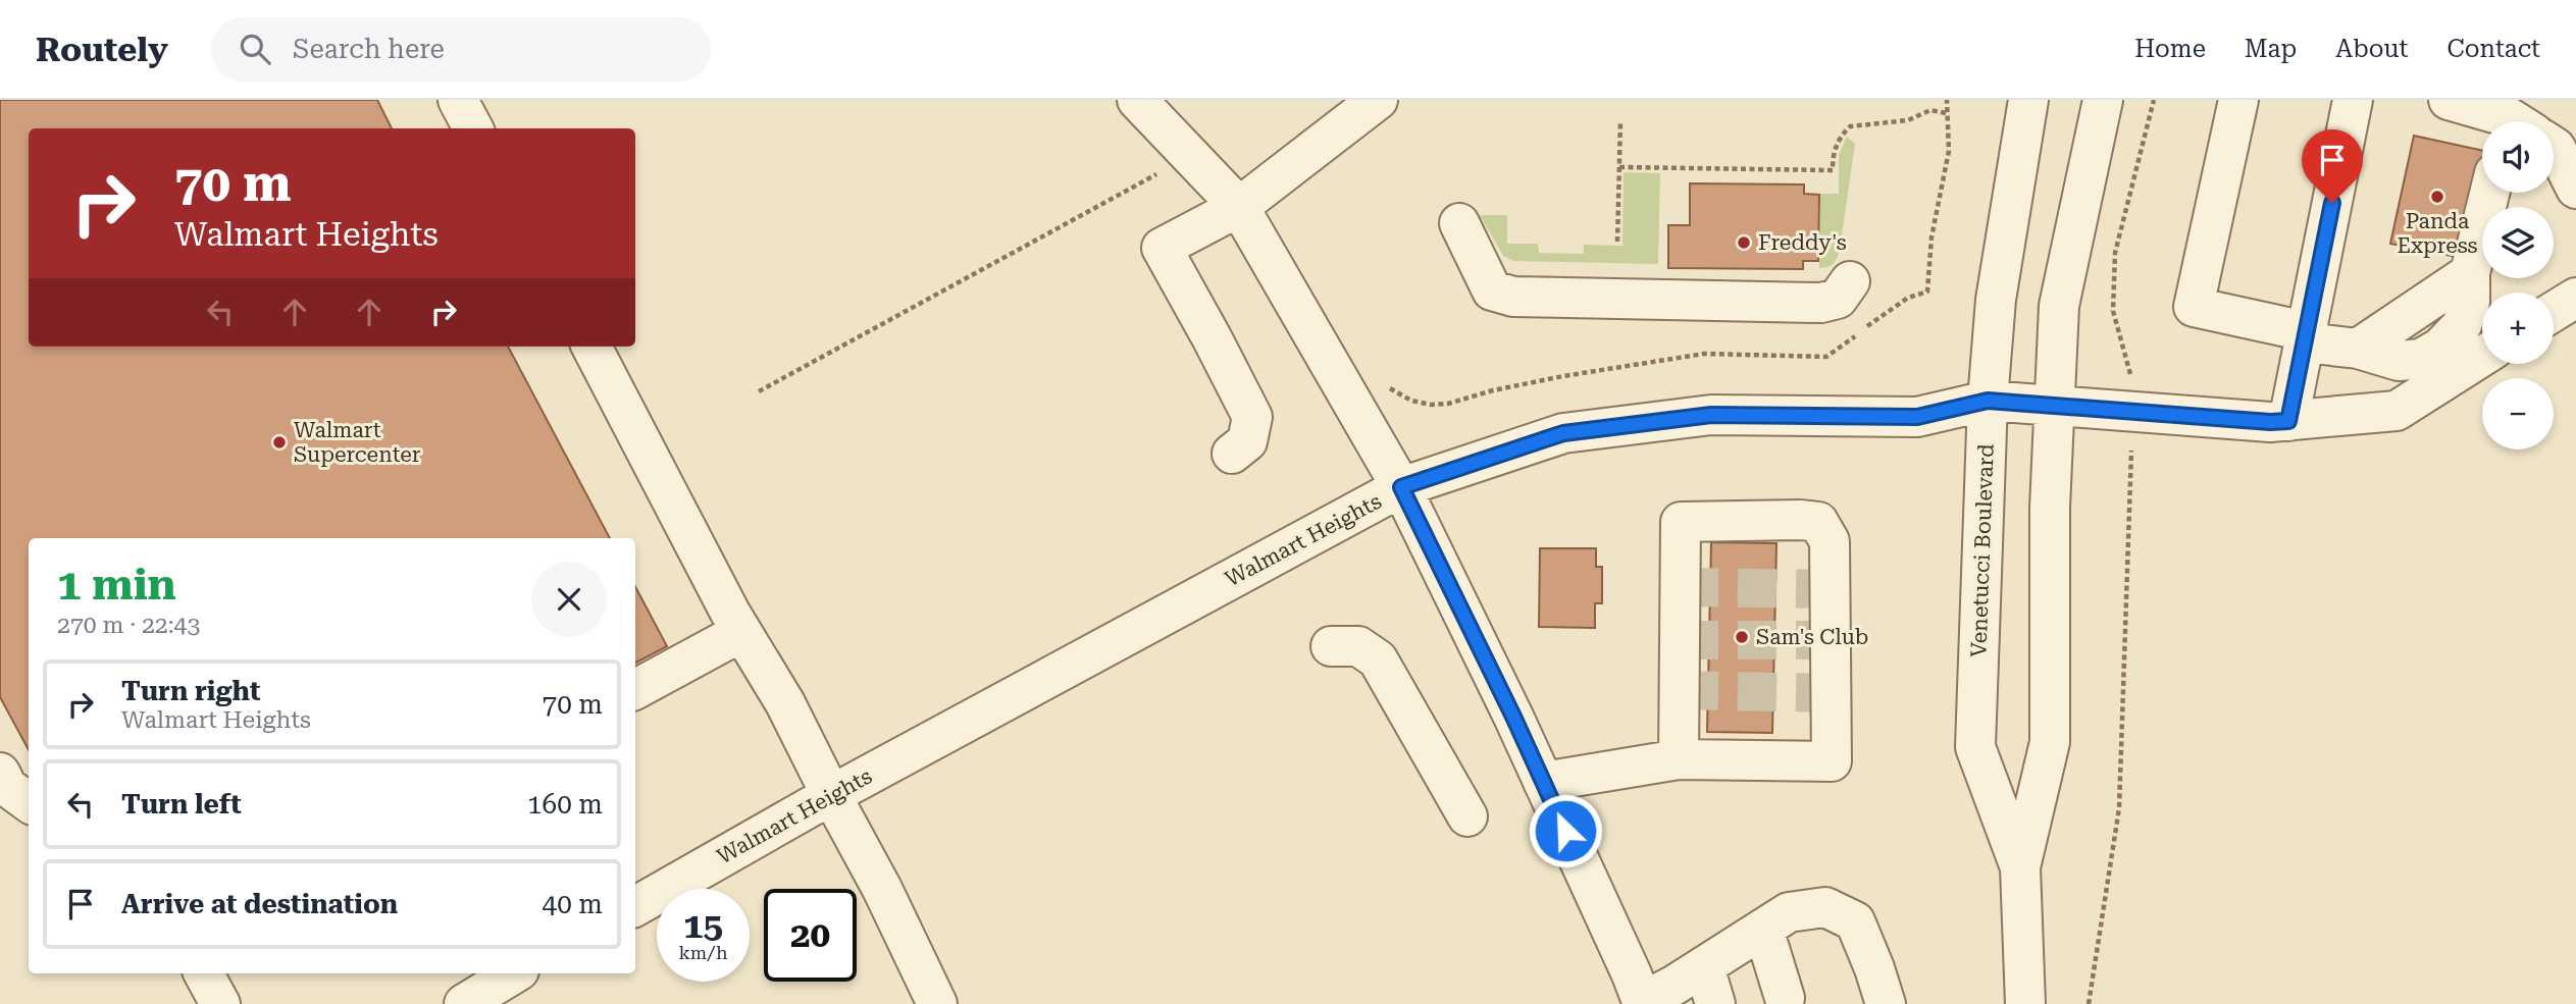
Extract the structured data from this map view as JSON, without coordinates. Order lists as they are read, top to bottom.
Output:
{
  "streets": {
    "street": ["Walmart Heights", "Venetucci Boulevard"]
  },
  "crossings": [
    ["Walmart Heights", "Venetucci Boulevard"]
  ],
  "places": [
    "Panda Express",
    "Freddy's",
    "Walmart Supercenter",
    "Sam's Club"
  ],
  "page": {
    "header": "Routely",
    "search": "Search here",
    "nav": [
      "Home",
      "Map",
      "About",
      "Contact"
    ],
    "map_buttons": ["+", "−"],
    "turn": ["70 m", "Walmart Heights"],
    "heading": ["1 min", "270 m · 22:43"],
    "list": [
      {
        "name": "Turn right",
        "note": "Walmart Heights",
        "value": "70 m"
      },
      {
        "name": "Turn left",
        "value": "160 m"
      },
      {
        "name": "Arrive at destination",
        "value": "40 m"
      }
    ],
    "speed": "15 km/h",
    "limit": "20"
  }
}
